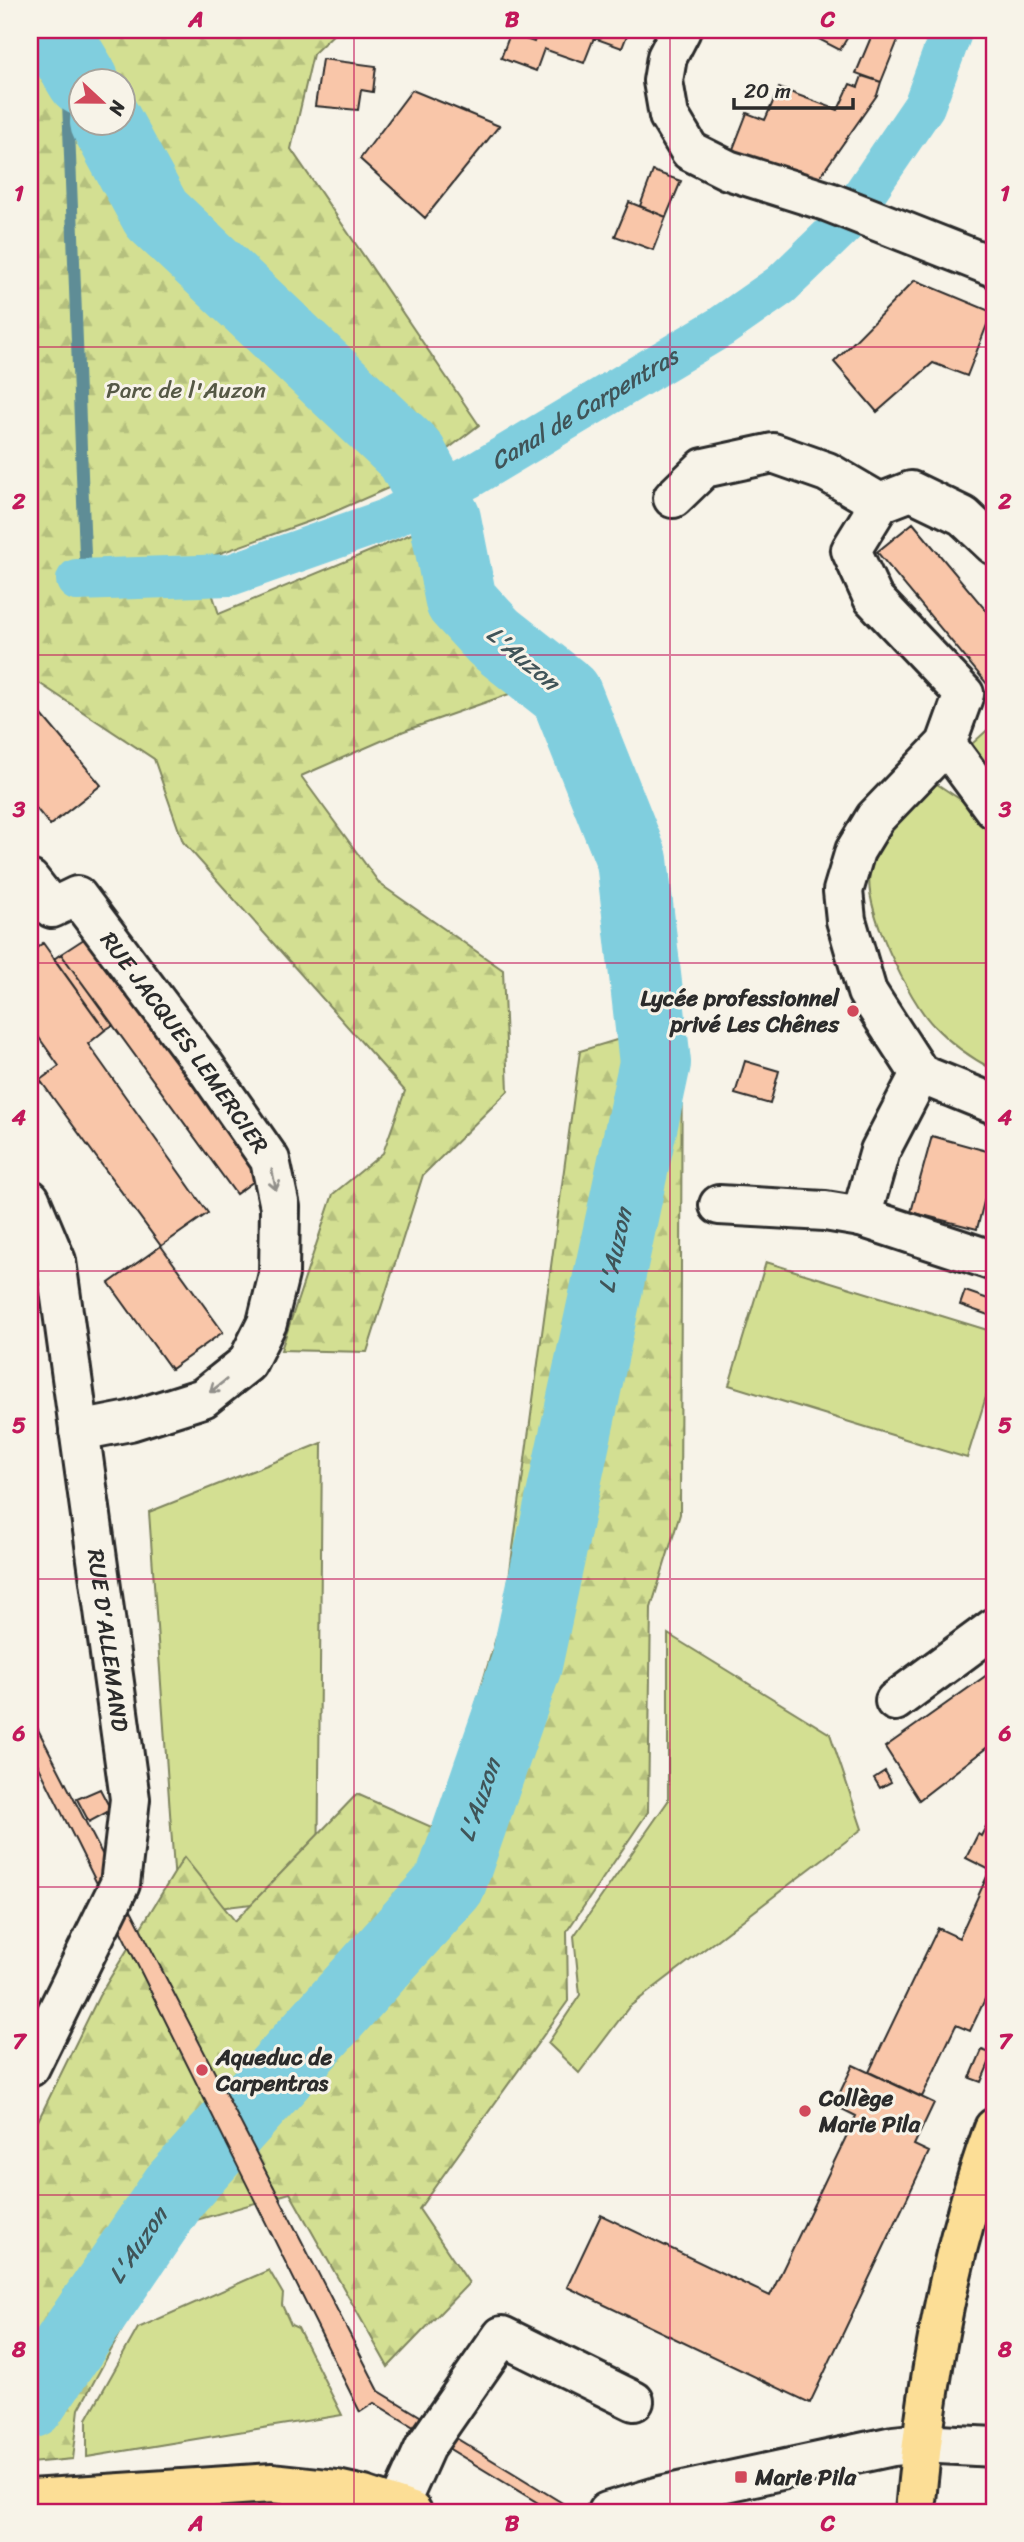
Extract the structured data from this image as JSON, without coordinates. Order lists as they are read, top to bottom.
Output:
{
  "streets": {
    "street": ["RUE JACQUES LEMERCIER", "RUE D'ALLEMAND"]
  },
  "crossings": [
    ["RUE JACQUES LEMERCIER", "RUE D'ALLEMAND"]
  ],
  "water": ["Canal de Carpentras", "L'Auzon"],
  "parks": ["Parc de l'Auzon"],
  "places": {
    "other": ["Lycée professionnel privé Les Chênes", "Aqueduc de Carpentras", "Collège Marie Pila"],
    "transit": ["Marie Pila"]
  },
  "scale_bar": "20 m",
  "north": "right",
  "grid": {
    "columns": ["A", "B", "C"],
    "rows": [
      "1",
      "2",
      "3",
      "4",
      "5",
      "6",
      "7",
      "8"
    ]
  }
}
